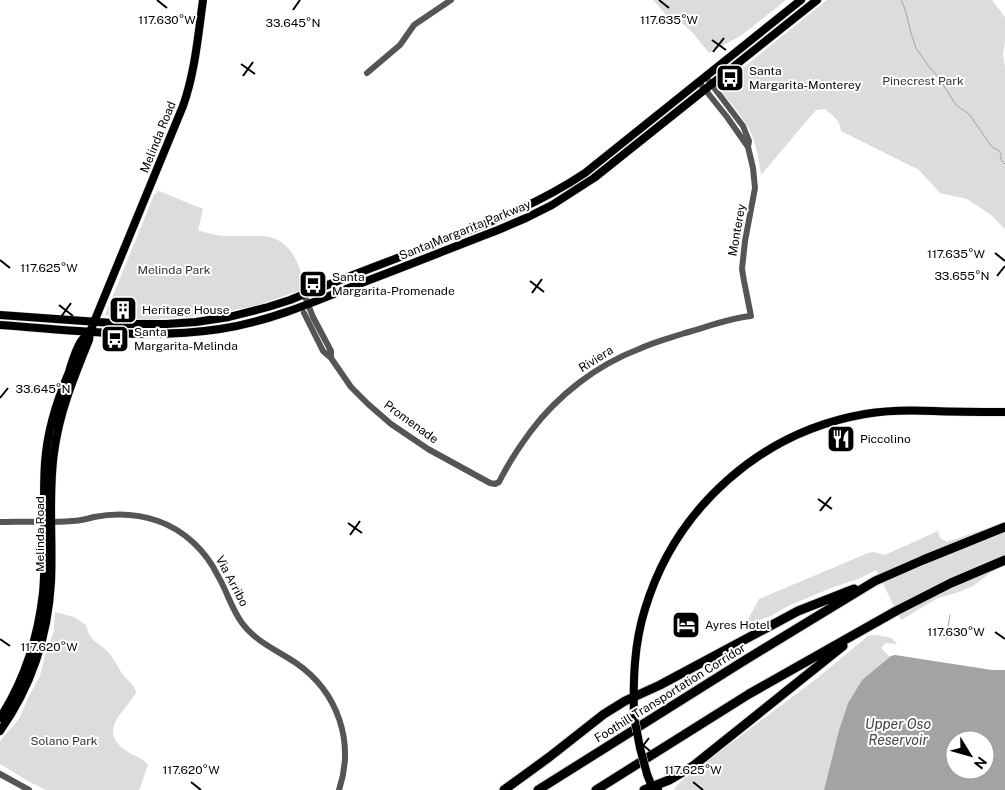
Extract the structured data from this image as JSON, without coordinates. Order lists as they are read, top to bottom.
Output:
{
  "streets": {
    "highway": ["Foothill Transportation Corridor"],
    "main road": ["Melinda Road", "Santa Margarita Parkway"],
    "street": [
      "Monterey",
      "Riviera",
      "Promenade",
      "Via Arribo"
    ]
  },
  "crossings": [
    ["Melinda Road", "Santa Margarita Parkway"],
    ["Melinda Road", "Via Arribo"],
    ["Santa Margarita Parkway", "Monterey"],
    ["Santa Margarita Parkway", "Promenade"],
    ["Monterey", "Riviera"],
    ["Riviera", "Promenade"]
  ],
  "water": ["Upper Oso Reservoir"],
  "parks": ["Pinecrest Park", "Melinda Park", "Solano Park"],
  "places": {
    "bus stop": ["Santa Margarita-Monterey", "Santa Margarita-Promenade", "Santa Margarita-Melinda"],
    "building": ["Heritage House"],
    "restaurant": ["Piccolino"],
    "hotel": ["Ayres Hotel"]
  },
  "north": "bottom right",
  "coordinates": [
    "117.630°W",
    "117.635°W",
    "33.645°N",
    "117.625°W",
    "33.655°N",
    "117.620°W"
  ]
}
